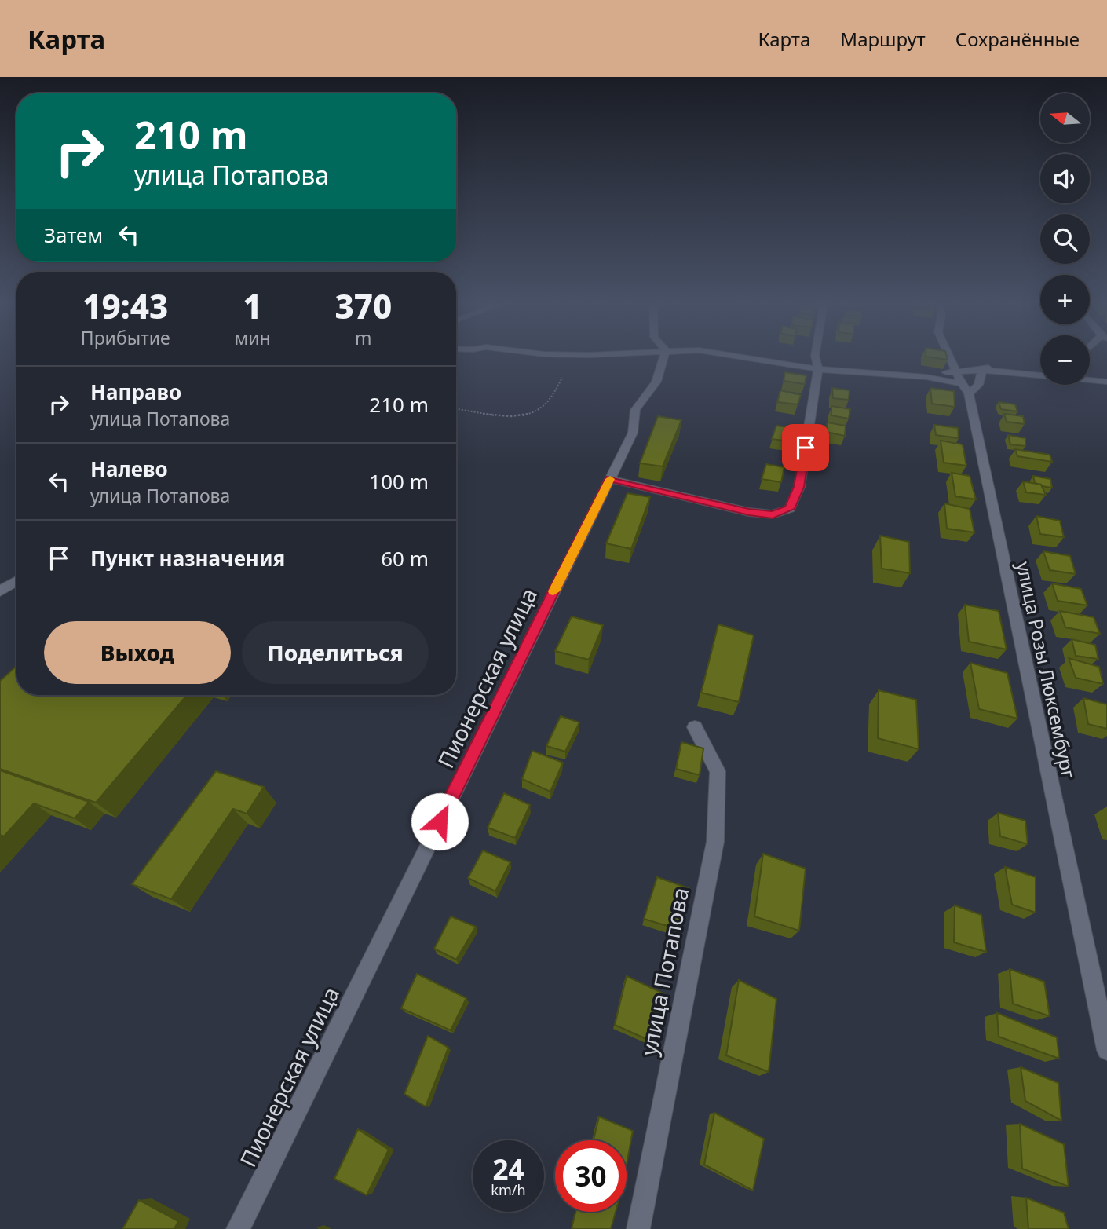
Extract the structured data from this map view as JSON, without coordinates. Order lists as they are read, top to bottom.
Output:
{
  "streets": {
    "street": ["улица Розы Люксембург", "Пионерская улица", "улица Потапова"]
  },
  "north": "left",
  "page": {
    "header": "Карта",
    "nav": ["Карта", "Маршрут", "Сохранённые"],
    "map_buttons": ["+", "−"],
    "turn": ["210 m", "улица Потапова"],
    "then": "Затем",
    "eta": [
      "19:43",
      "Прибытие",
      "1",
      "мин",
      "370",
      "m"
    ],
    "list": [
      {
        "name": "Направо",
        "note": "улица Потапова",
        "value": "210 m"
      },
      {
        "name": "Налево",
        "note": "улица Потапова",
        "value": "100 m"
      },
      {
        "name": "Пункт назначения",
        "value": "60 m"
      }
    ],
    "buttons": ["Выход", "Поделиться"],
    "speed": "24 km/h",
    "limit": "30"
  }
}
